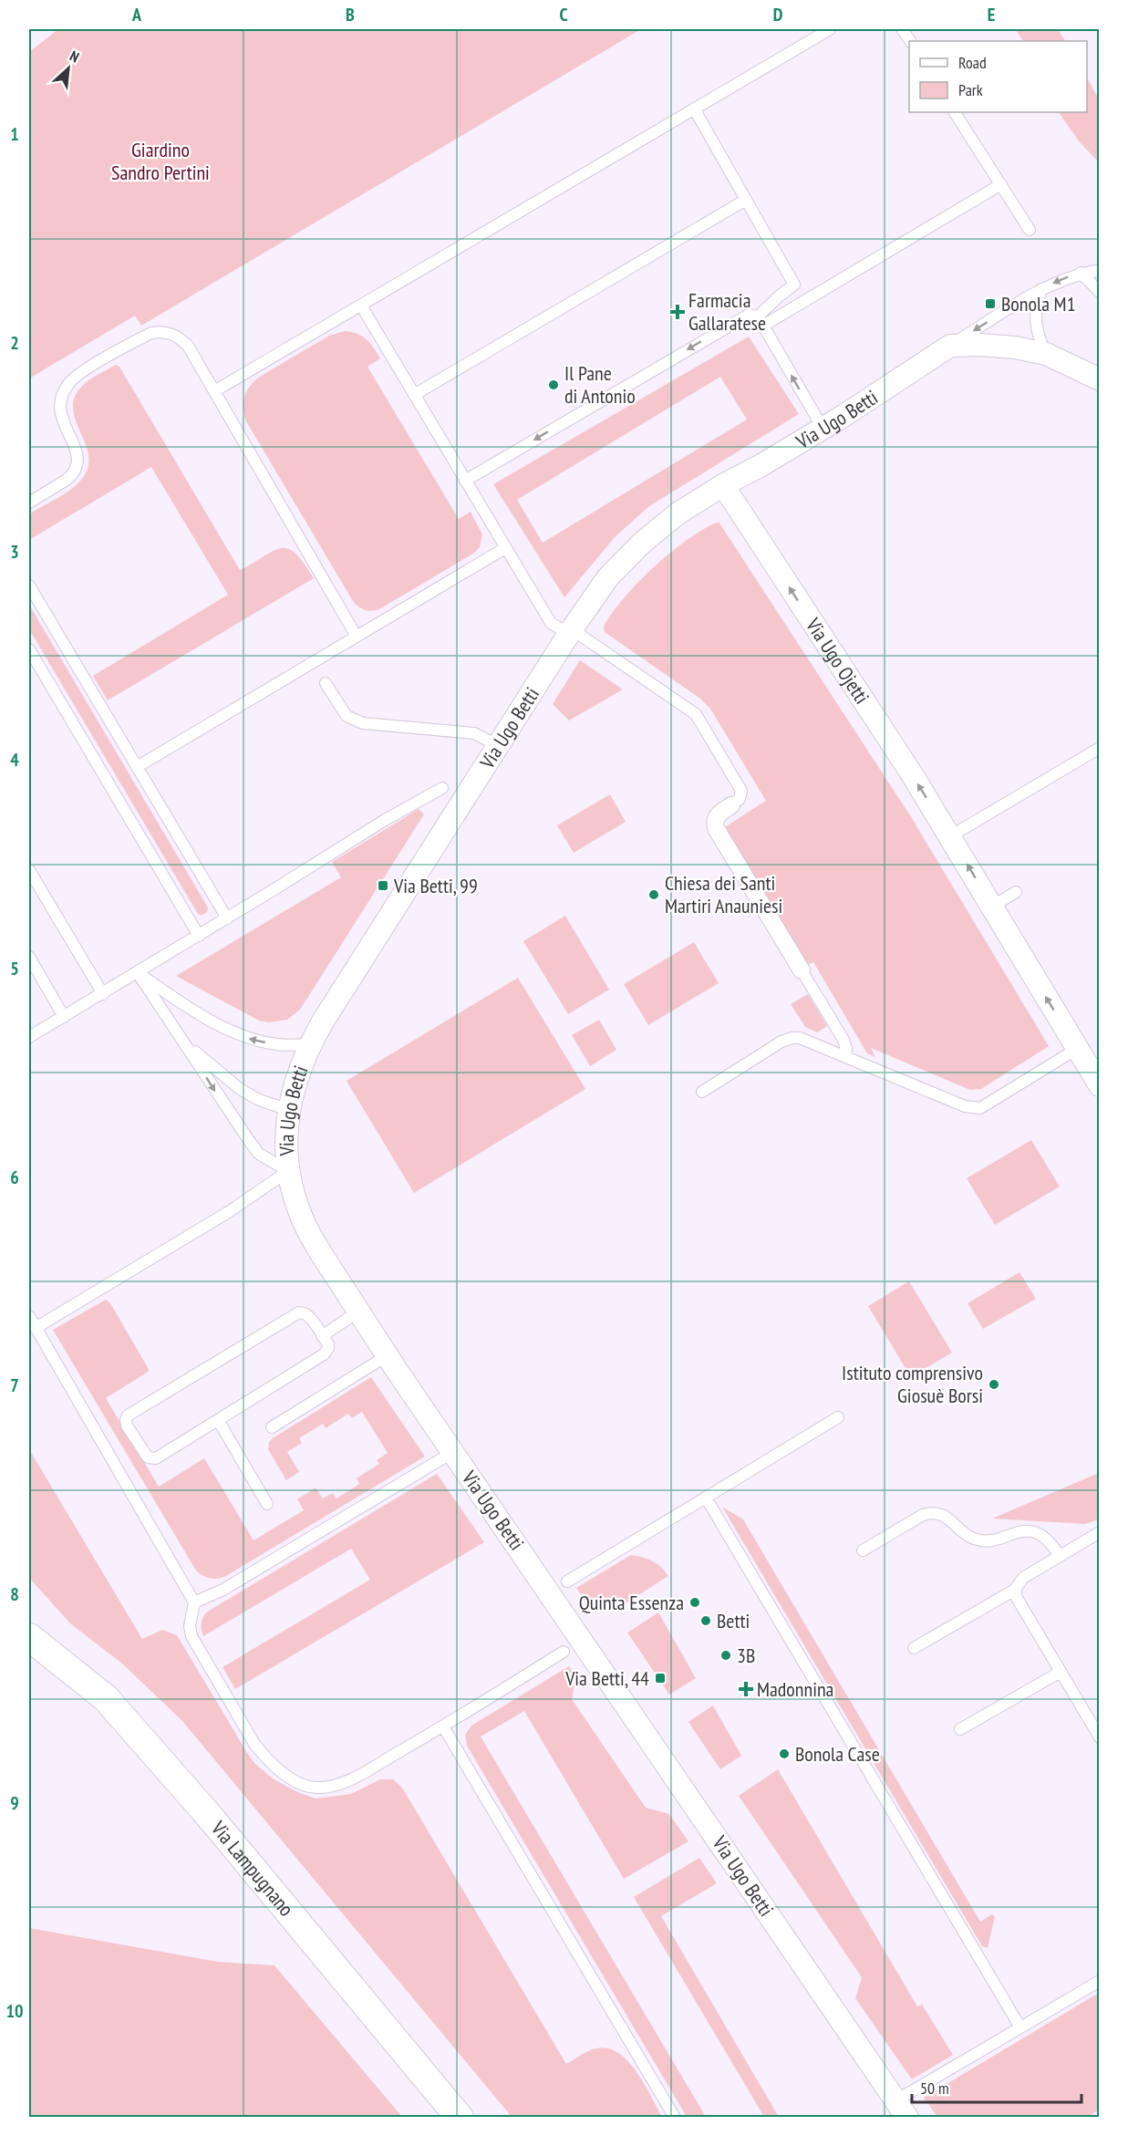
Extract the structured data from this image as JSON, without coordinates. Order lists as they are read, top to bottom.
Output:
{
  "streets": {
    "street": ["Via Ugo Betti", "Via Ugo Ojetti", "Via Lampugnano"]
  },
  "crossings": [
    ["Via Ugo Betti", "Via Ugo Ojetti"]
  ],
  "one_way": ["Via Ugo Ojetti"],
  "parks": ["Giardino Sandro Pertini"],
  "places": {
    "transit": ["Bonola M1", "Via Betti, 99", "Via Betti, 44"],
    "health": ["Farmacia Gallaratese", "Madonnina"],
    "other": [
      "Il Pane di Antonio",
      "Chiesa dei Santi Martiri Anauniesi",
      "Istituto comprensivo Giosuè Borsi",
      "Quinta Essenza",
      "Betti",
      "3B",
      "Bonola Case"
    ]
  },
  "legend": ["Road", "Park"],
  "scale_bar": "50 m",
  "north": "top right",
  "grid": {
    "columns": [
      "A",
      "B",
      "C",
      "D",
      "E"
    ],
    "rows": [
      "1",
      "2",
      "3",
      "4",
      "5",
      "6",
      "7",
      "8",
      "9",
      "10"
    ]
  }
}
